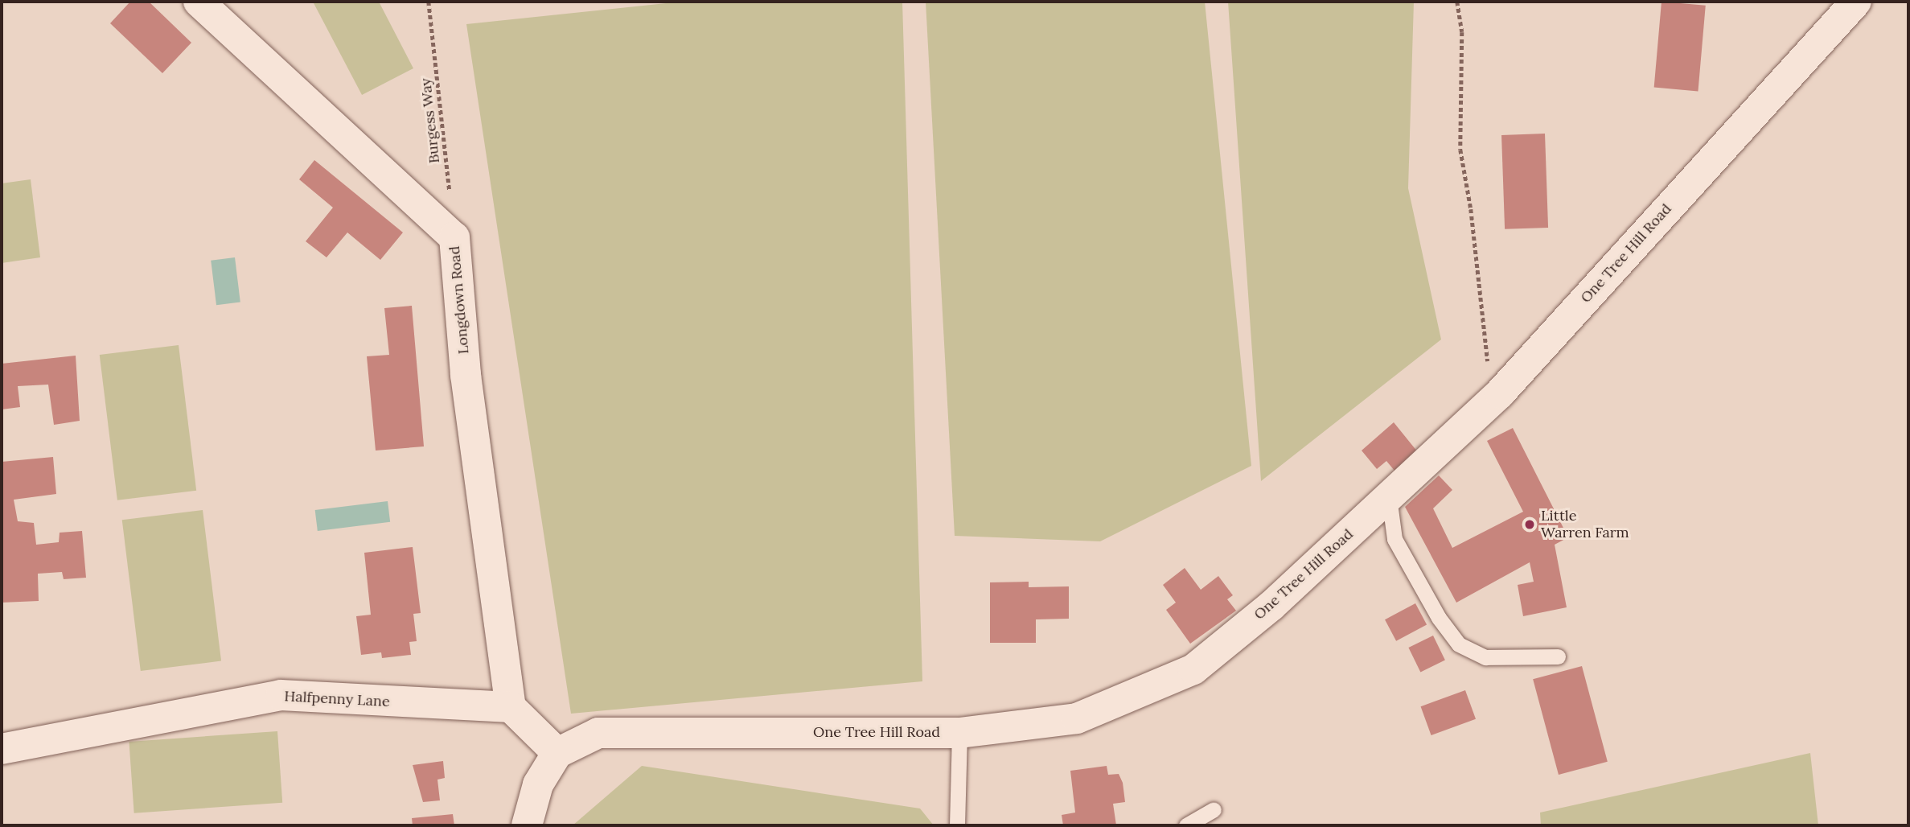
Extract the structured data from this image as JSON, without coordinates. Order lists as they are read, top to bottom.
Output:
{
  "streets": {
    "street": ["One Tree Hill Road", "Longdown Road", "Halfpenny Lane"],
    "path": ["Burgess Way"]
  },
  "crossings": [
    ["Burgess Way", "Longdown Road"],
    ["Longdown Road", "Halfpenny Lane"]
  ],
  "places": ["Little Warren Farm"]
}
